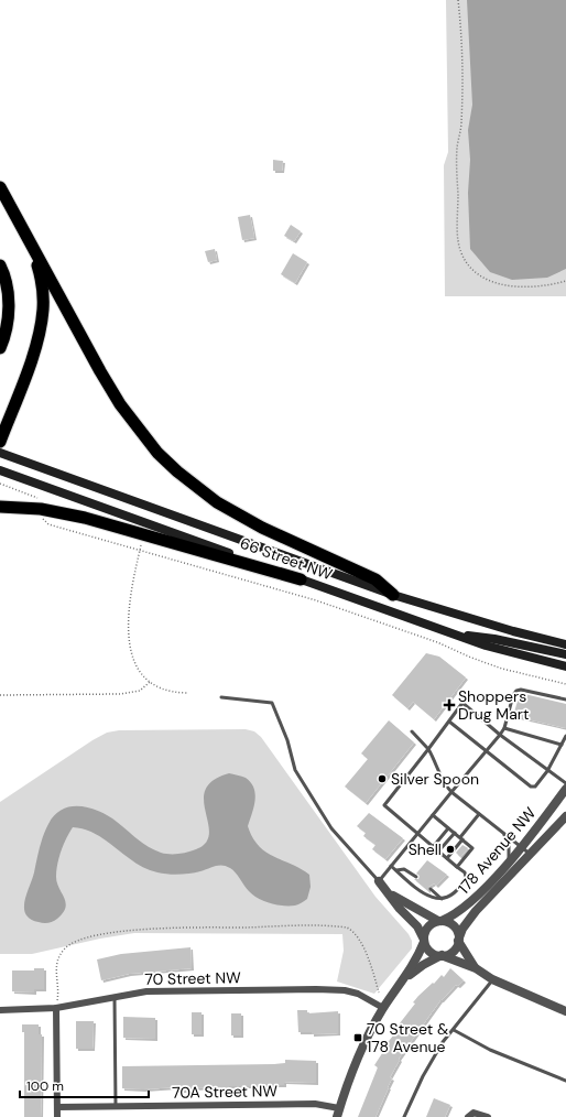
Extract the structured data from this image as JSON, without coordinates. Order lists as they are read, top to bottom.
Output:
{
  "streets": {
    "main road": ["66 Street NW"],
    "street": ["178 Avenue NW", "70 Street NW", "70A Street NW"]
  },
  "places": {
    "health": ["Shoppers Drug Mart"],
    "other": ["Silver Spoon", "Shell"],
    "transit": ["70 Street & 178 Avenue"]
  },
  "scale_bar": "100 m"
}
